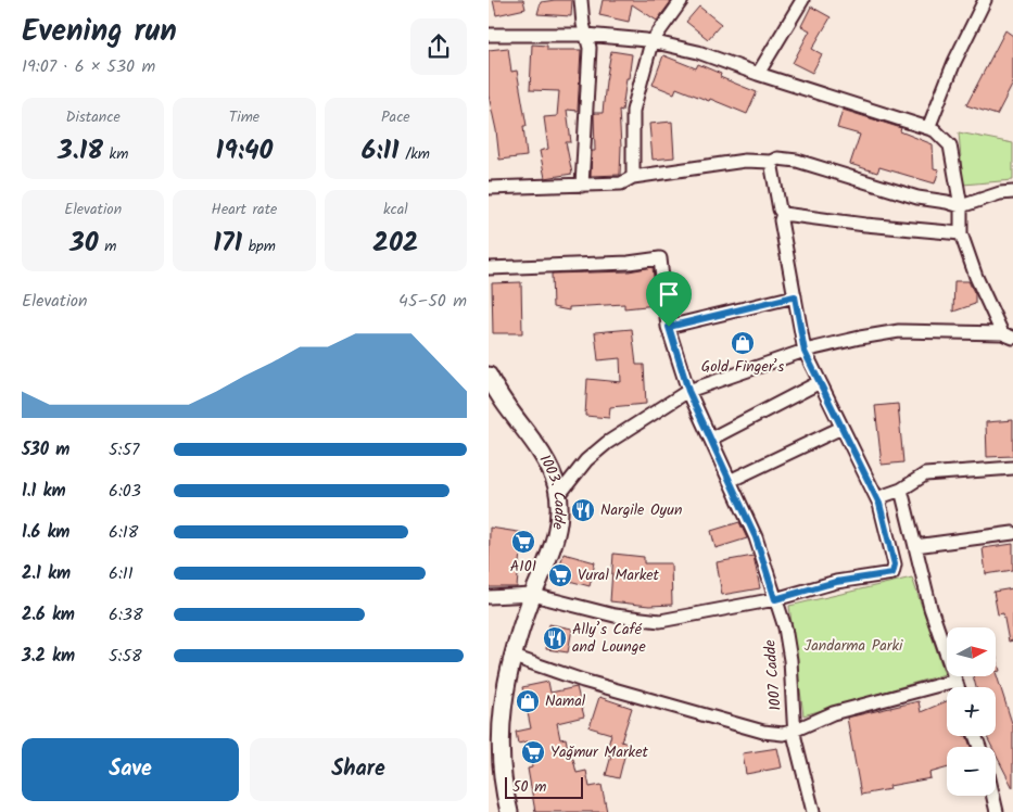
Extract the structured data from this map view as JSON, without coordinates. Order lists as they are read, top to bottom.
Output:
{
  "streets": {
    "main road": ["1003. Cadde"],
    "street": ["1007 Cadde"]
  },
  "parks": ["Jandarma Parki"],
  "places": {
    "shop": ["Gold Finger’s", "Namal"],
    "restaurant": ["Nargile Oyun", "Ally’s Café and Lounge"],
    "supermarket": ["A101", "Vural Market", "Yağmur Market"]
  },
  "scale_bar": "50 m",
  "north": "right",
  "page": {
    "heading": ["Evening run", "19:07 · 6 × 530 m"],
    "stats": [
      ["Distance", "3.18 km"],
      ["Time", "19:40"],
      ["Pace", "6:11 /km"],
      ["Elevation", "30 m"],
      ["Heart rate", "171 bpm"],
      ["kcal", "202"]
    ],
    "chart": ["Elevation", "45–50 m"],
    "list": [
      {
        "name": "530 m",
        "note": "5:57"
      },
      {
        "name": "1.1 km",
        "note": "6:03"
      },
      {
        "name": "1.6 km",
        "note": "6:18"
      },
      {
        "name": "2.1 km",
        "note": "6:11"
      },
      {
        "name": "2.6 km",
        "note": "6:38"
      },
      {
        "name": "3.2 km",
        "note": "5:58"
      }
    ],
    "map_buttons": ["+", "−"],
    "buttons": ["Save", "Share"],
    "scale": "50 m"
  }
}
